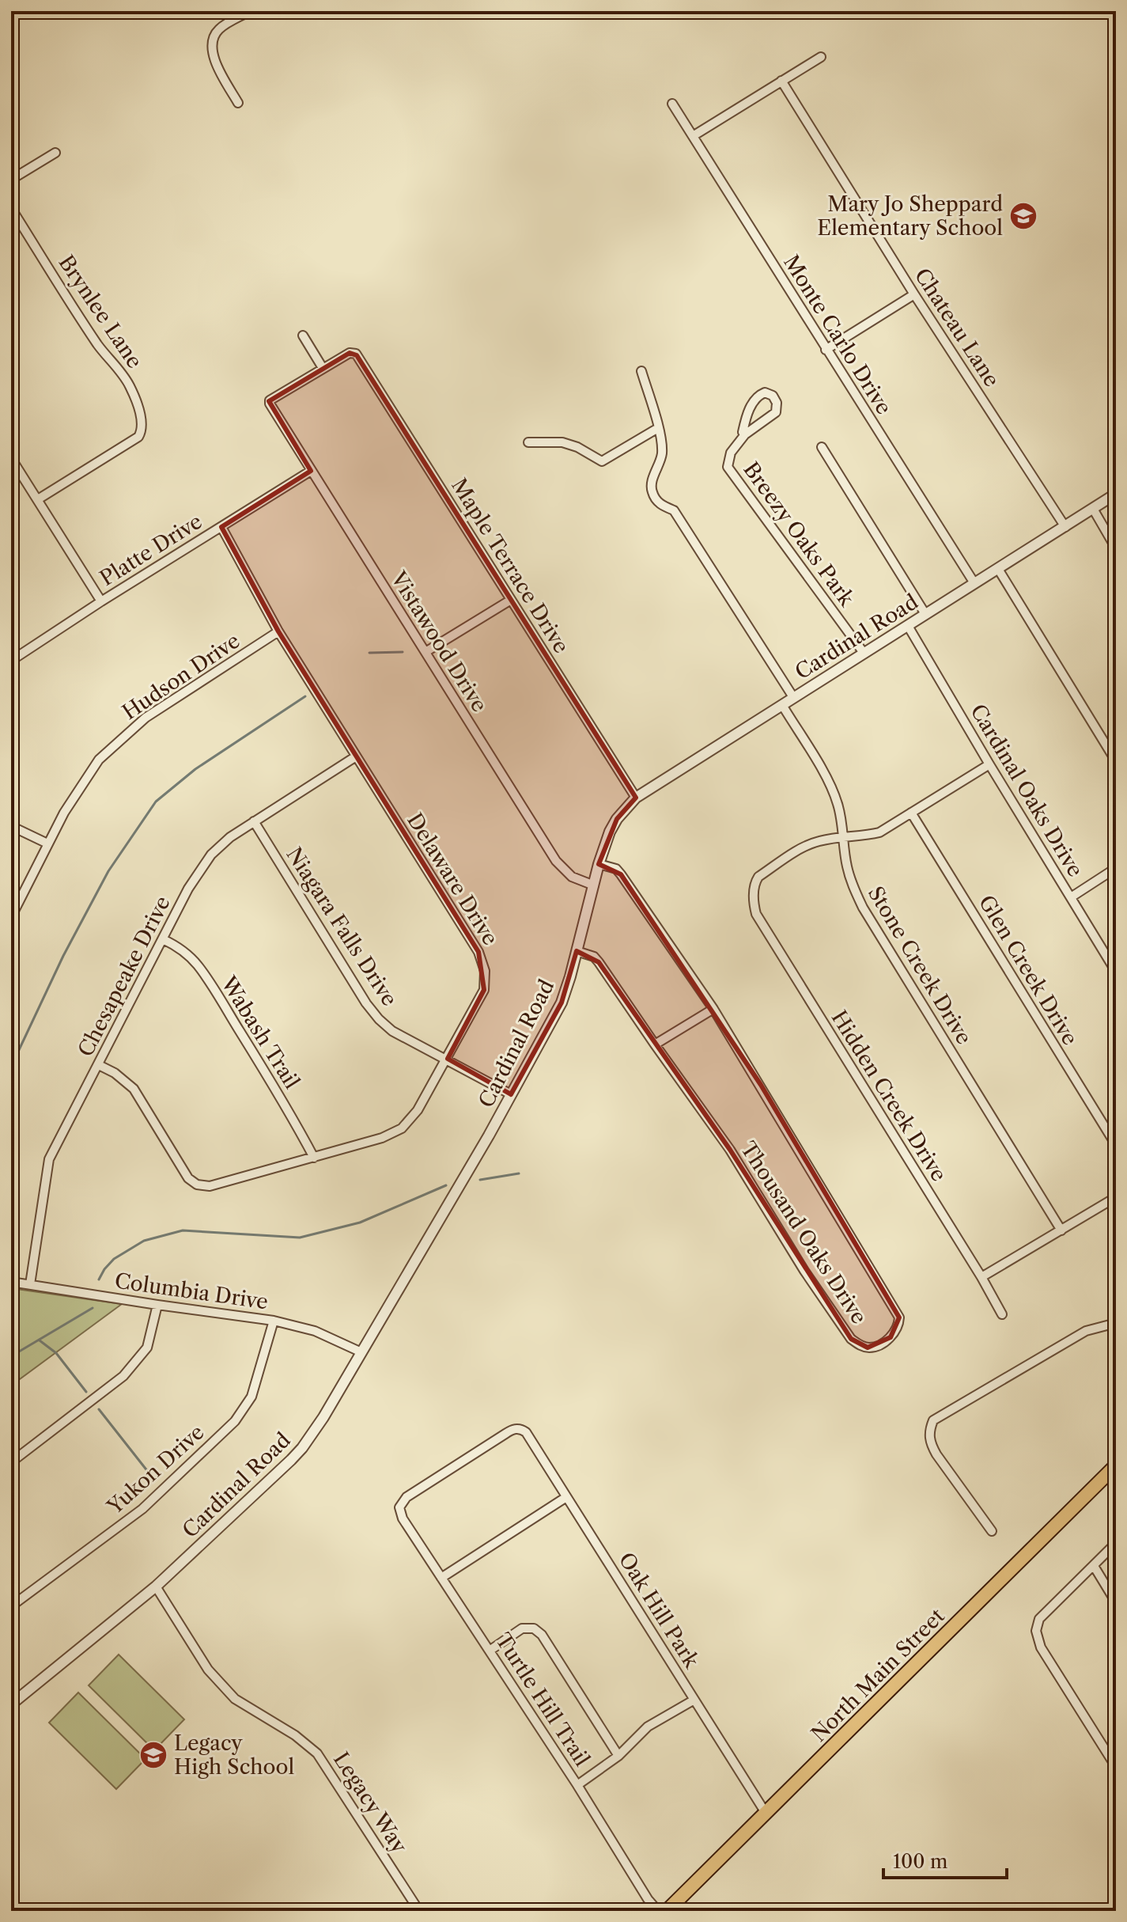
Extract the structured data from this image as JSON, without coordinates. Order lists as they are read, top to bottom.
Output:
{
  "streets": {
    "main road": ["North Main Street"],
    "street": [
      "Brynlee Lane",
      "Chateau Lane",
      "Monte Carlo Drive",
      "Breezy Oaks Park",
      "Platte Drive",
      "Maple Terrace Drive",
      "Cardinal Road",
      "Vistawood Drive",
      "Hudson Drive",
      "Cardinal Oaks Drive",
      "Delaware Drive",
      "Niagara Falls Drive",
      "Stone Creek Drive",
      "Glen Creek Drive",
      "Chesapeake Drive",
      "Wabash Trail",
      "Hidden Creek Drive",
      "Thousand Oaks Drive",
      "Columbia Drive",
      "Yukon Drive",
      "Oak Hill Park",
      "Turtle Hill Trail",
      "Legacy Way"
    ]
  },
  "crossings": [
    ["Chateau Lane", "Cardinal Road"],
    ["Monte Carlo Drive", "Cardinal Road"],
    ["Breezy Oaks Park", "Cardinal Road"],
    ["Platte Drive", "Vistawood Drive"],
    ["Platte Drive", "Delaware Drive"],
    ["Maple Terrace Drive", "Cardinal Road"],
    ["Maple Terrace Drive", "Vistawood Drive"],
    ["Cardinal Road", "Vistawood Drive"],
    ["Cardinal Road", "Cardinal Oaks Drive"],
    ["Cardinal Road", "Niagara Falls Drive"],
    ["Cardinal Road", "Stone Creek Drive"],
    ["Cardinal Road", "Thousand Oaks Drive"],
    ["Cardinal Road", "Columbia Drive"],
    ["Cardinal Road", "Legacy Way"],
    ["Hudson Drive", "Delaware Drive"],
    ["Delaware Drive", "Niagara Falls Drive"],
    ["Delaware Drive", "Chesapeake Drive"],
    ["Delaware Drive", "Wabash Trail"],
    ["Niagara Falls Drive", "Chesapeake Drive"],
    ["Stone Creek Drive", "Hidden Creek Drive"],
    ["Chesapeake Drive", "Wabash Trail"],
    ["Chesapeake Drive", "Columbia Drive"],
    ["Columbia Drive", "Yukon Drive"],
    ["Oak Hill Park", "North Main Street"],
    ["Oak Hill Park", "Turtle Hill Trail"]
  ],
  "places": {
    "school or university": ["Mary Jo Sheppard Elementary School", "Legacy High School"]
  },
  "scale_bar": "100 m"
}
